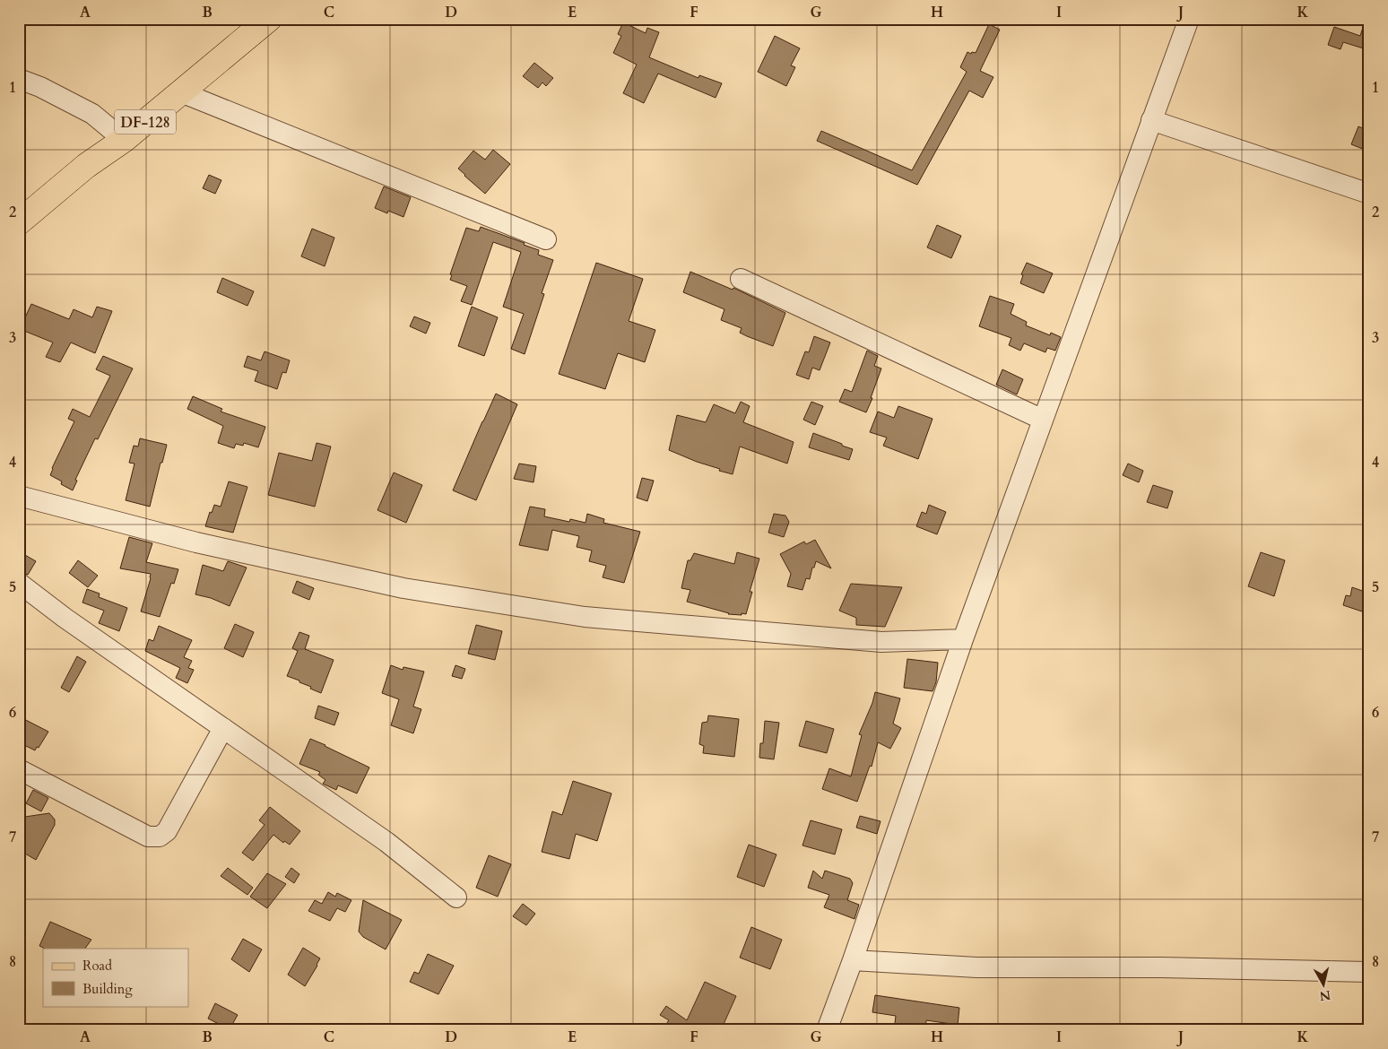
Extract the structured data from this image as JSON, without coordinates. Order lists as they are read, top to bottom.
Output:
{
  "streets": {
    "main road": ["DF-128"]
  },
  "legend": ["Road", "Building"],
  "north": "bottom",
  "grid": {
    "columns": [
      "A",
      "B",
      "C",
      "D",
      "E",
      "F",
      "G",
      "H",
      "I",
      "J",
      "K"
    ],
    "rows": [
      "1",
      "2",
      "3",
      "4",
      "5",
      "6",
      "7",
      "8"
    ]
  }
}
